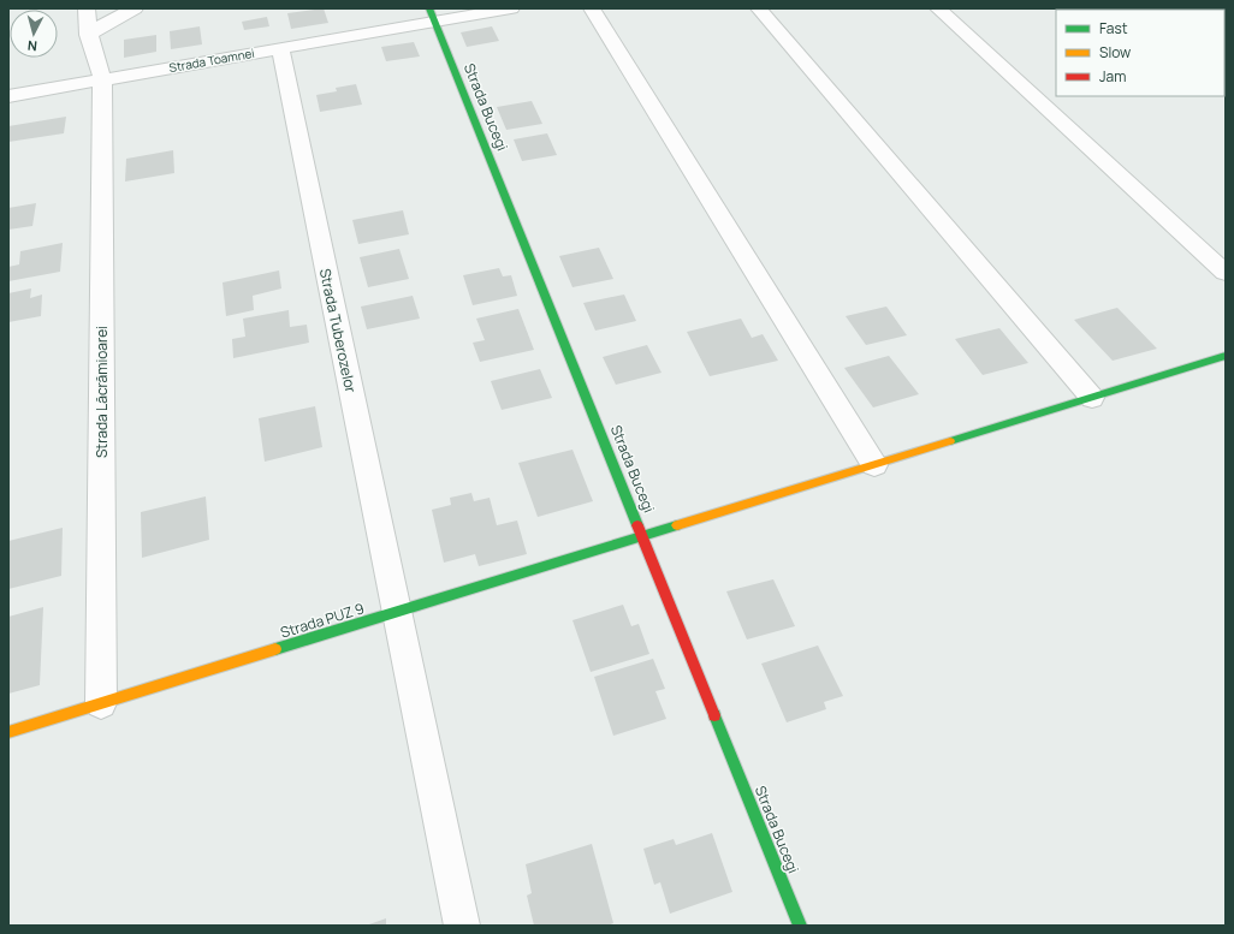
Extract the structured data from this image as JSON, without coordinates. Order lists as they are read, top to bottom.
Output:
{
  "streets": {
    "street": [
      "Strada Toamnei",
      "Strada Bucegi",
      "Strada Tuberozelor",
      "Strada Lăcrămioarei",
      "Strada PUZ 9"
    ]
  },
  "crossings": [
    ["Strada Toamnei", "Strada Bucegi"],
    ["Strada Toamnei", "Strada Tuberozelor"],
    ["Strada Toamnei", "Strada Lăcrămioarei"],
    ["Strada Bucegi", "Strada PUZ 9"],
    ["Strada Tuberozelor", "Strada PUZ 9"],
    ["Strada Lăcrămioarei", "Strada PUZ 9"]
  ],
  "legend": ["Fast", "Slow", "Jam"],
  "north": "bottom"
}
